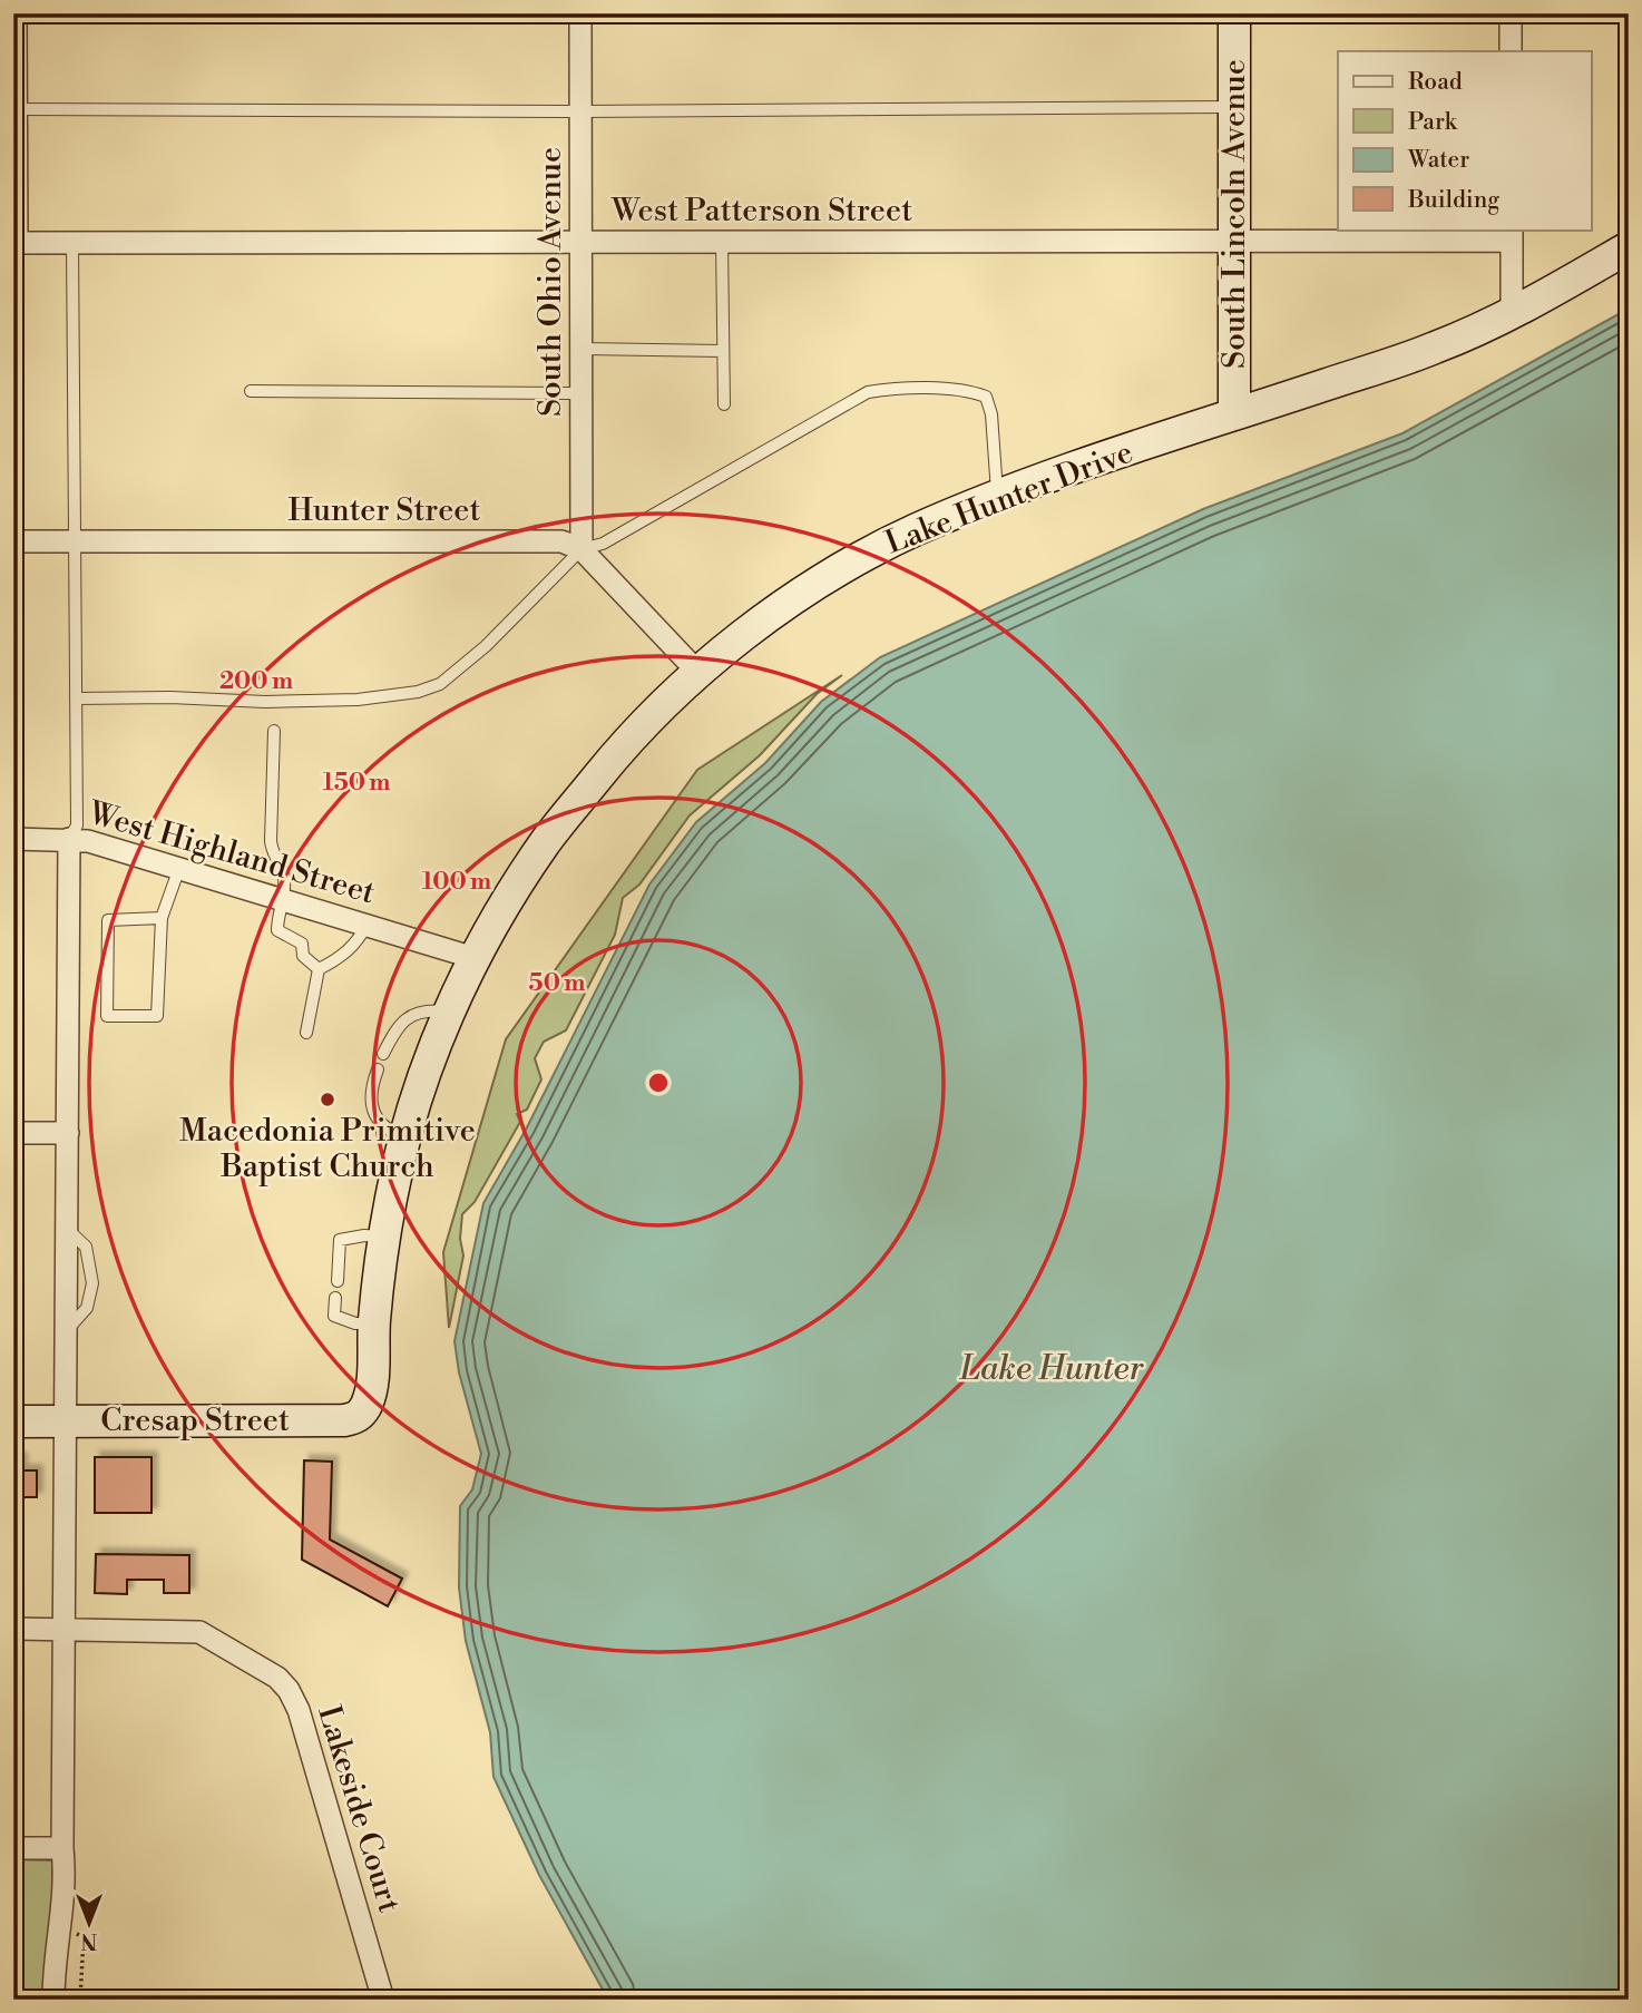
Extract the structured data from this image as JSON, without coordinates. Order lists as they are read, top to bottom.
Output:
{
  "streets": {
    "street": [
      "West Patterson Street",
      "South Lincoln Avenue",
      "South Ohio Avenue",
      "Lake Hunter Drive",
      "Hunter Street",
      "West Highland Street",
      "Cresap Street",
      "Lakeside Court"
    ]
  },
  "crossings": [
    ["West Patterson Street", "South Lincoln Avenue"],
    ["West Patterson Street", "South Ohio Avenue"],
    ["South Lincoln Avenue", "Lake Hunter Drive"],
    ["South Ohio Avenue", "Hunter Street"],
    ["Lake Hunter Drive", "West Highland Street"],
    ["Lake Hunter Drive", "Cresap Street"]
  ],
  "water": ["Lake Hunter"],
  "places": ["Macedonia Primitive Baptist Church"],
  "legend": [
    "Road",
    "Park",
    "Water",
    "Building"
  ],
  "north": "bottom",
  "rings": [
    "200 m",
    "150 m",
    "100 m",
    "50 m"
  ]
}
